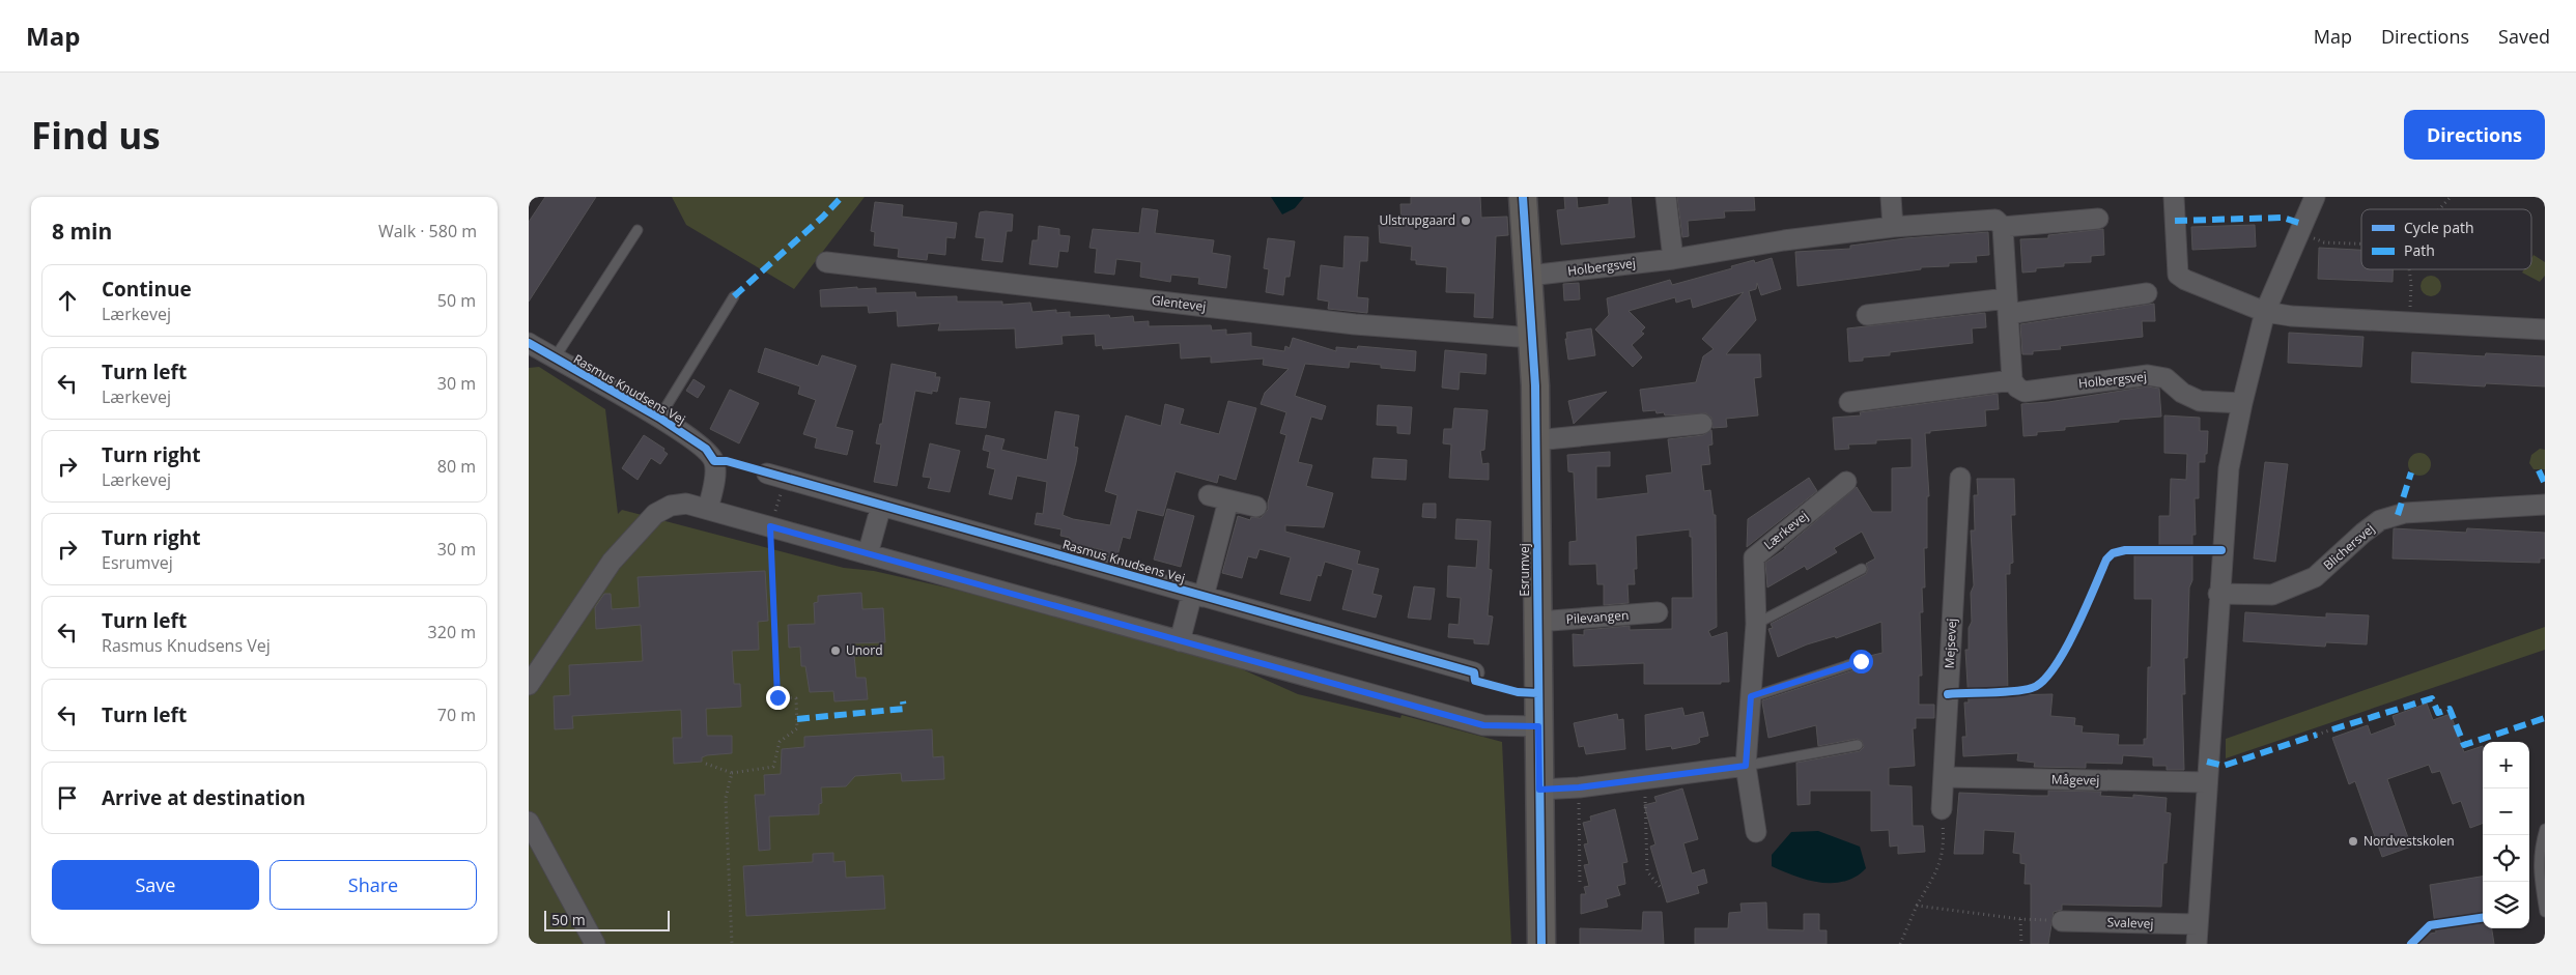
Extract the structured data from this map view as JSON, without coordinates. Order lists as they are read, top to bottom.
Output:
{
  "streets": {
    "main road": ["Esrumvej"],
    "street": [
      "Holbergsvej",
      "Glentevej",
      "Rasmus Knudsens Vej",
      "Lærkevej",
      "Blichersvej",
      "Pilevangen",
      "Mejsevej",
      "Mågevej",
      "Svalevej"
    ]
  },
  "crossings": [
    ["Holbergsvej", "Esrumvej"],
    ["Glentevej", "Esrumvej"],
    ["Esrumvej", "Pilevangen"],
    ["Mejsevej", "Mågevej"]
  ],
  "places": ["Ulstrupgaard", "Unord", "Nordvestskolen"],
  "legend": ["Cycle path", "Path"],
  "scale_bar": "50 m",
  "page": {
    "header": "Map",
    "nav": ["Map", "Directions", "Saved"],
    "buttons": [
      "Directions",
      ["Save", "Share"]
    ],
    "title": "Find us",
    "heading": ["8 min", "Walk · 580 m"],
    "list": [
      ["Continue", "Lærkevej", "50 m"],
      ["Turn left", "Lærkevej", "30 m"],
      ["Turn right", "Lærkevej", "80 m"],
      ["Turn right", "Esrumvej", "30 m"],
      ["Turn left", "Rasmus Knudsens Vej", "320 m"],
      ["Turn left", "70 m"],
      "Arrive at destination"
    ],
    "map_buttons": ["+", "−"],
    "scale": "50 m"
  }
}
